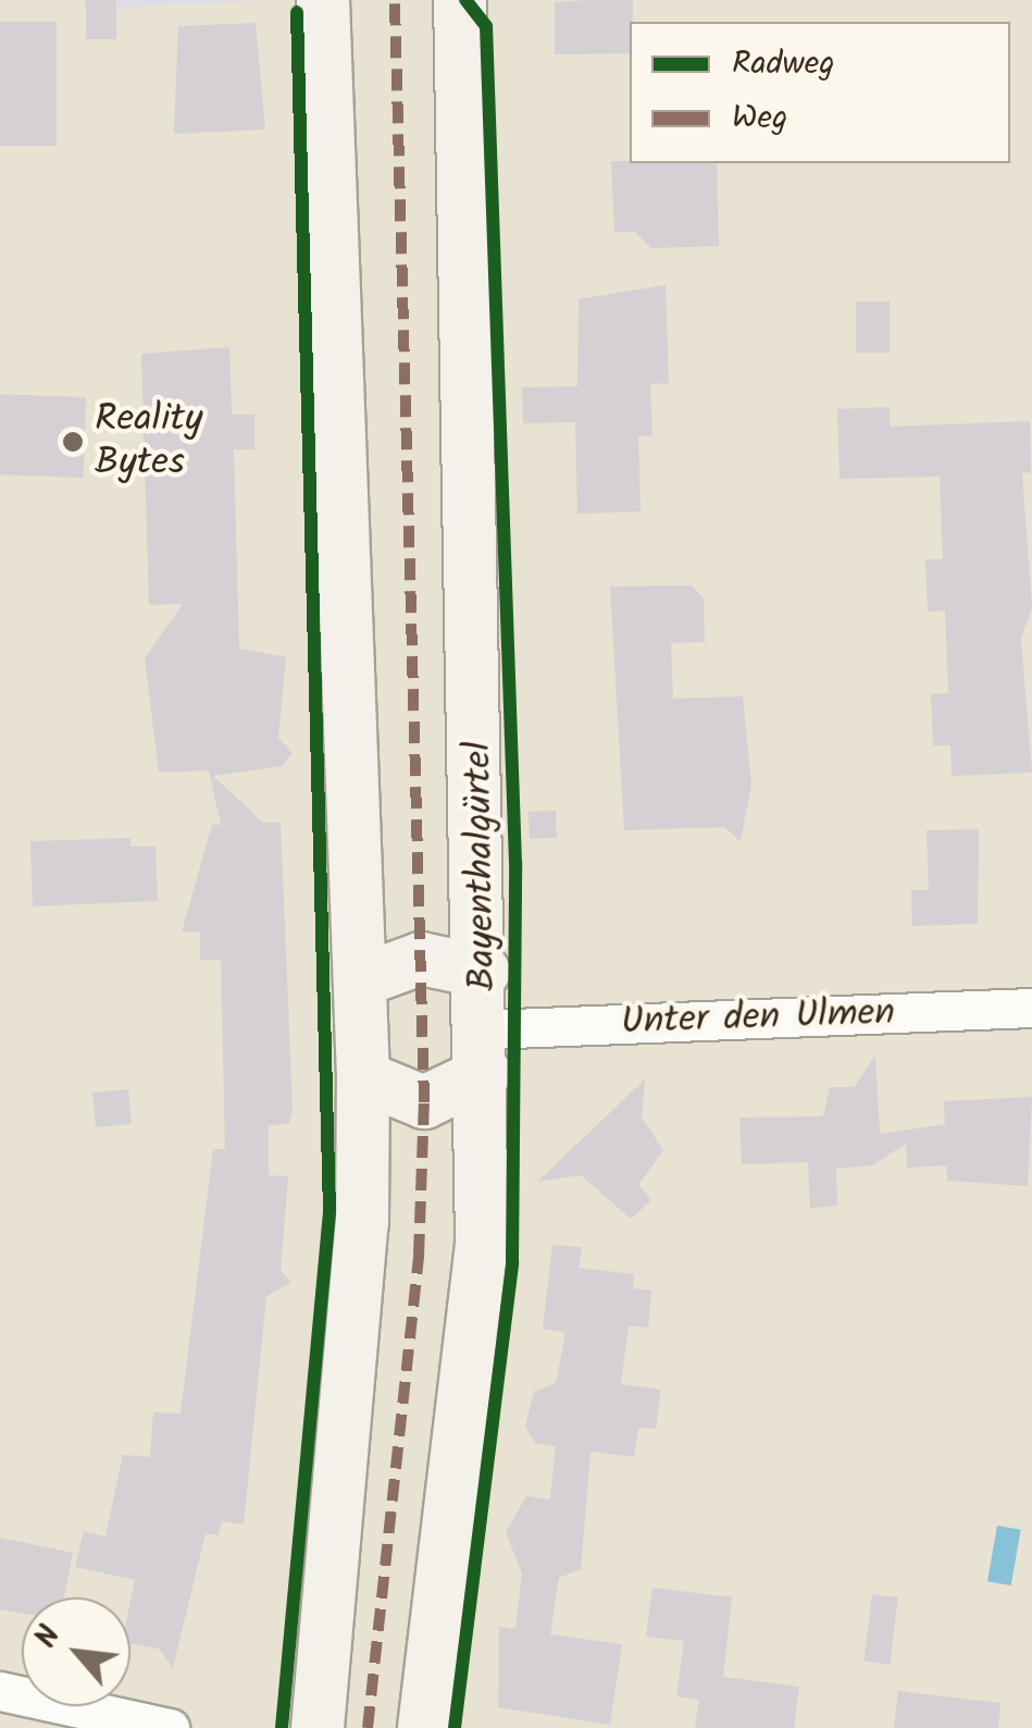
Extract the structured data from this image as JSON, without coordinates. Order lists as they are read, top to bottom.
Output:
{
  "streets": {
    "main road": ["Bayenthalgürtel"],
    "street": ["Unter den Ulmen"]
  },
  "crossings": [
    ["Bayenthalgürtel", "Unter den Ulmen"]
  ],
  "places": ["Reality Bytes"],
  "legend": ["Radweg", "Weg"],
  "north": "top left"
}
